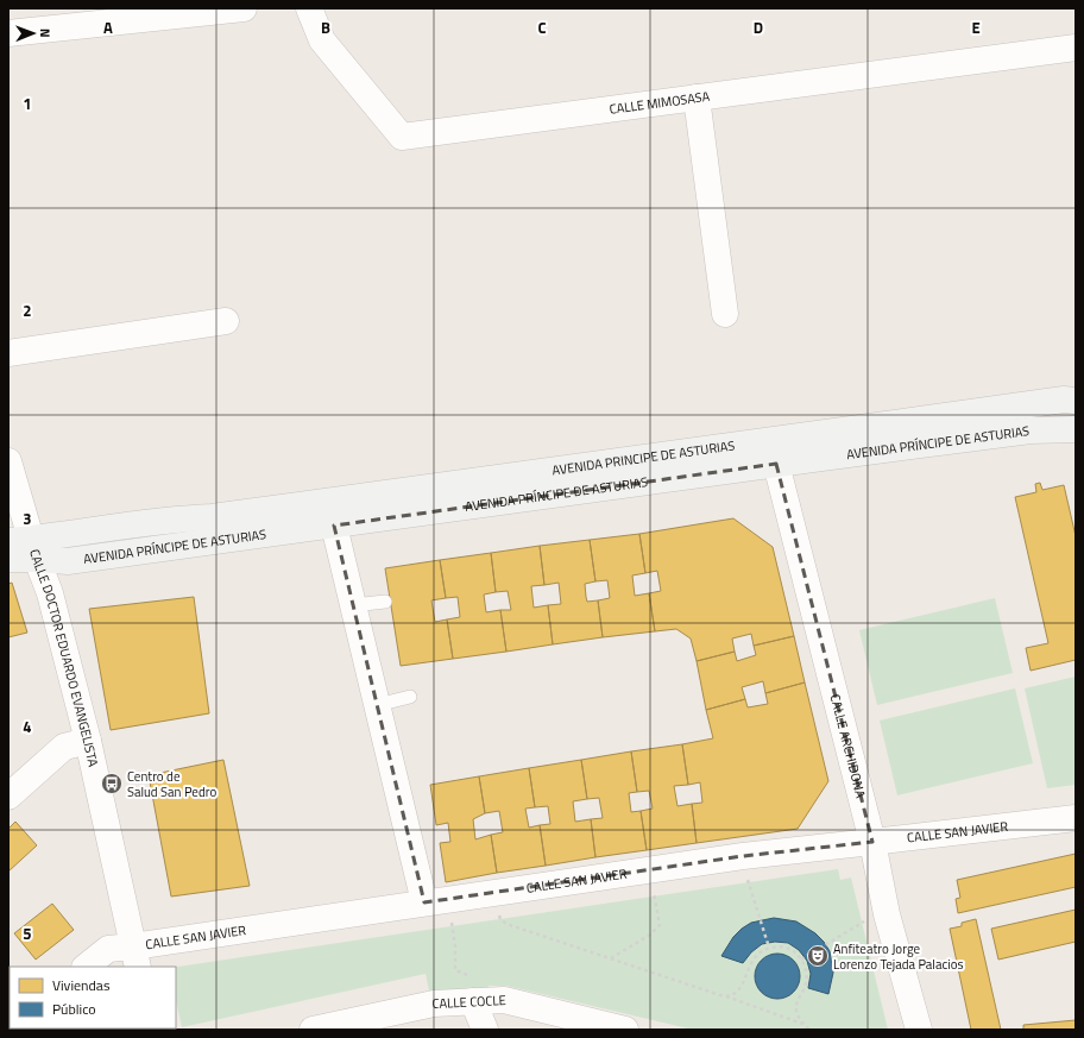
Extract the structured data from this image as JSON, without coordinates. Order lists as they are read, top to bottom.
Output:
{
  "streets": {
    "street": [
      "CALLE MIMOSASA",
      "AVENIDA PRÍNCIPE DE ASTURIAS",
      "AVENIDA PRINCIPE DE ASTURIAS",
      "CALLE DOCTOR EDUARDO EVANGELISTA",
      "CALLE ARCHIDONA",
      "CALLE SAN JAVIER",
      "CALLE COCLE"
    ]
  },
  "crossings": [
    ["AVENIDA PRÍNCIPE DE ASTURIAS", "AVENIDA PRINCIPE DE ASTURIAS"],
    ["AVENIDA PRÍNCIPE DE ASTURIAS", "CALLE DOCTOR EDUARDO EVANGELISTA"],
    ["AVENIDA PRÍNCIPE DE ASTURIAS", "CALLE ARCHIDONA"],
    ["CALLE DOCTOR EDUARDO EVANGELISTA", "CALLE SAN JAVIER"],
    ["CALLE ARCHIDONA", "CALLE SAN JAVIER"]
  ],
  "places": {
    "bus stop": ["Centro de Salud San Pedro"],
    "theatre": ["Anfiteatro Jorge Lorenzo Tejada Palacios"]
  },
  "legend": ["Viviendas", "Público"],
  "north": "right",
  "grid": {
    "columns": [
      "A",
      "B",
      "C",
      "D",
      "E"
    ],
    "rows": [
      "1",
      "2",
      "3",
      "4",
      "5"
    ]
  }
}
